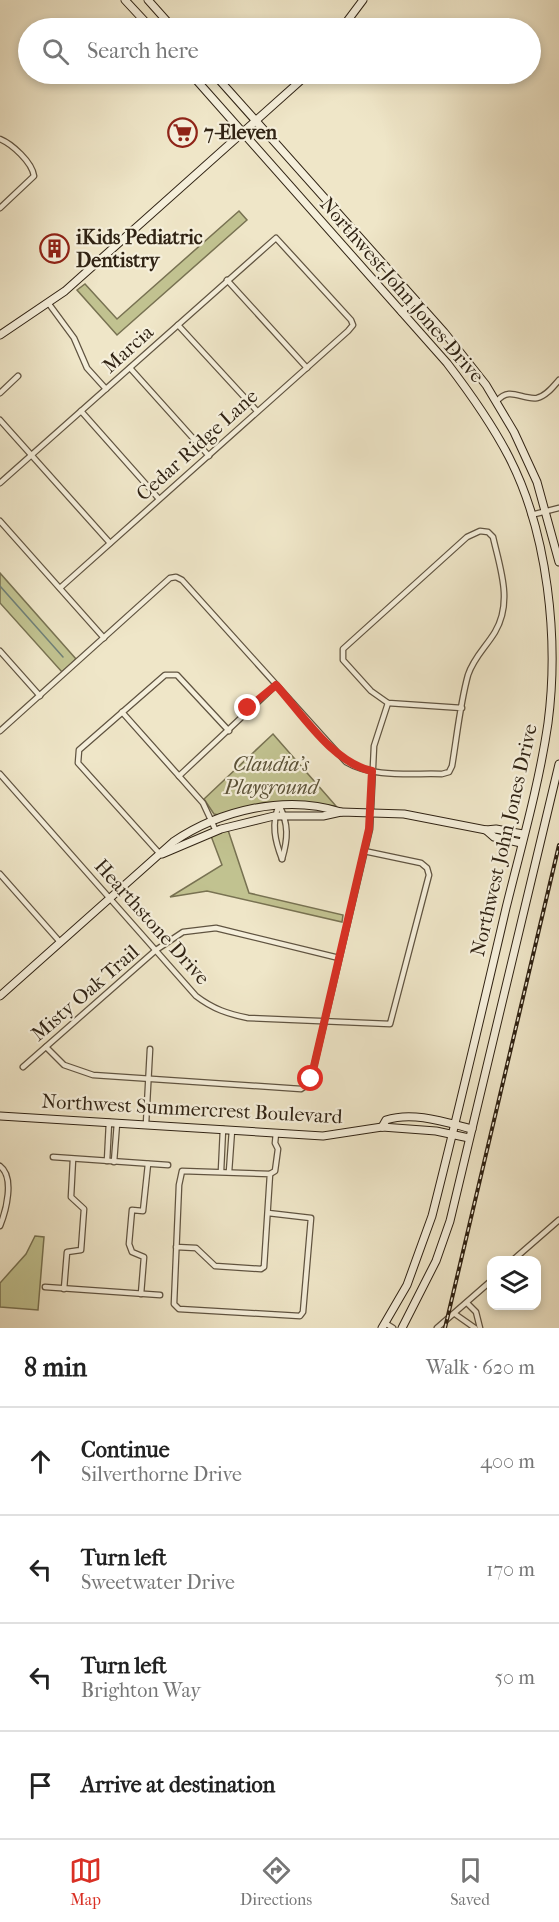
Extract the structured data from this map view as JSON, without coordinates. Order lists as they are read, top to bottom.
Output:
{
  "streets": {
    "main road": ["Northwest John Jones Drive", "Northwest Summercrest Boulevard"],
    "street": [
      "Marcia",
      "Cedar Ridge Lane",
      "Hearthstone Drive",
      "Misty Oak Trail"
    ]
  },
  "crossings": [
    ["Northwest John Jones Drive", "Northwest Summercrest Boulevard"],
    ["Marcia", "Cedar Ridge Lane"],
    ["Hearthstone Drive", "Misty Oak Trail"]
  ],
  "parks": ["Claudia's Playground"],
  "places": {
    "supermarket": ["7-Eleven"],
    "building": ["iKids Pediatric Dentistry"]
  },
  "page": {
    "search": "Search here",
    "heading": ["8 min", "Walk · 620 m"],
    "list": [
      ["Continue", "Silverthorne Drive", "400 m"],
      ["Turn left", "Sweetwater Drive", "170 m"],
      ["Turn left", "Brighton Way", "50 m"],
      "Arrive at destination"
    ],
    "nav": ["Map", "Directions", "Saved"]
  }
}
